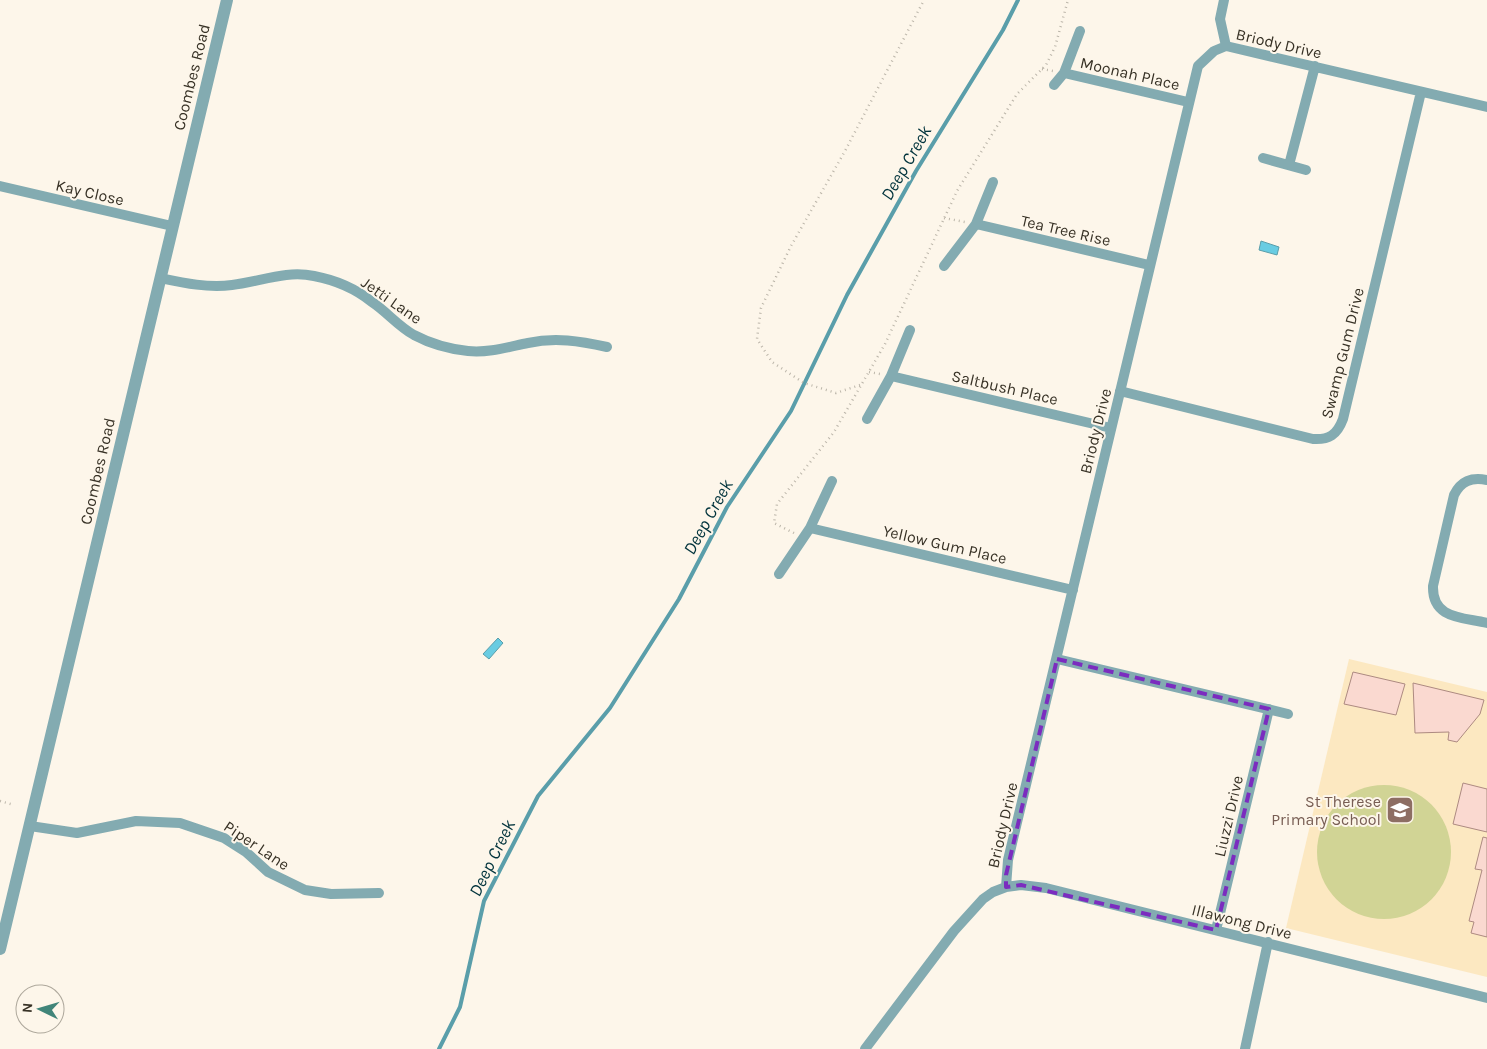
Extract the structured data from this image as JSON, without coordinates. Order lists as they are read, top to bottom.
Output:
{
  "streets": {
    "street": [
      "Briody Drive",
      "Moonah Place",
      "Coombes Road",
      "Kay Close",
      "Tea Tree Rise",
      "Jetti Lane",
      "Swamp Gum Drive",
      "Saltbush Place",
      "Yellow Gum Place",
      "Liuzzi Drive",
      "Piper Lane",
      "Illawong Drive"
    ]
  },
  "crossings": [
    ["Briody Drive", "Moonah Place"],
    ["Briody Drive", "Tea Tree Rise"],
    ["Briody Drive", "Swamp Gum Drive"],
    ["Briody Drive", "Saltbush Place"],
    ["Briody Drive", "Yellow Gum Place"],
    ["Briody Drive", "Illawong Drive"],
    ["Coombes Road", "Kay Close"],
    ["Coombes Road", "Jetti Lane"],
    ["Coombes Road", "Piper Lane"],
    ["Liuzzi Drive", "Illawong Drive"]
  ],
  "water": ["Deep Creek"],
  "places": {
    "school or university": ["St Therese Primary School"]
  },
  "north": "left"
}
